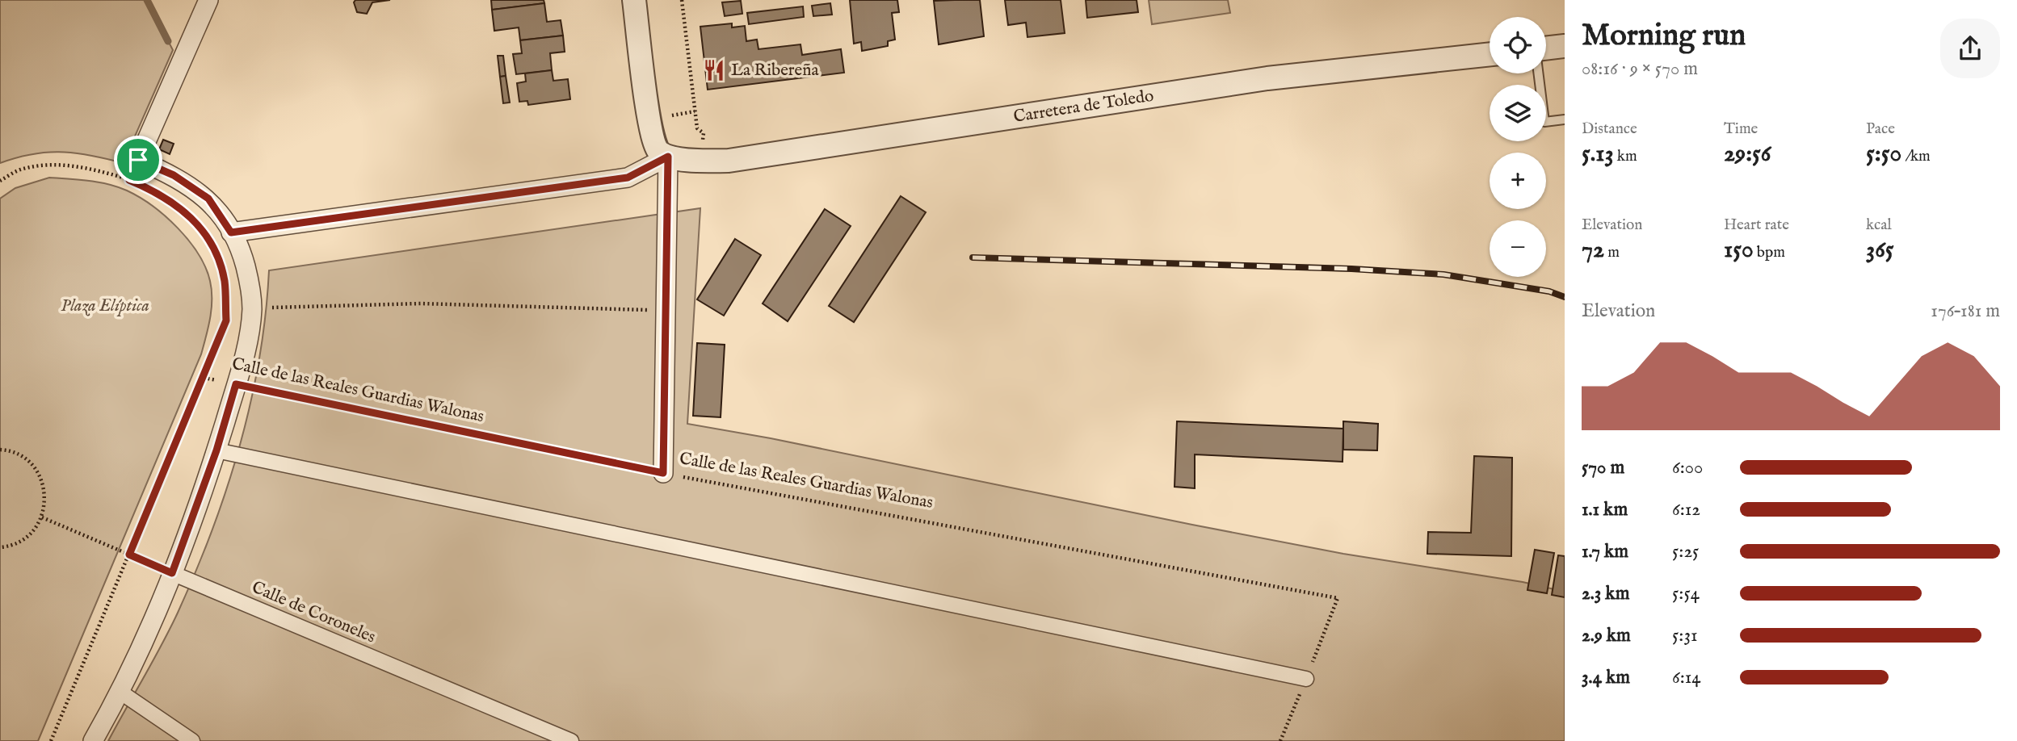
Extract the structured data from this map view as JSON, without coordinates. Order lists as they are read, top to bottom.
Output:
{
  "streets": {
    "street": ["Carretera de Toledo", "Calle de Coroneles"],
    "path": ["Calle de las Reales Guardias Walonas"]
  },
  "parks": ["Plaza Elíptica"],
  "places": {
    "restaurant": ["La Ribereña"]
  },
  "page": {
    "heading": ["Morning run", "08:16 · 9 × 570 m"],
    "map_buttons": ["+", "−"],
    "stats": [
      ["Distance", "5.13 km"],
      ["Time", "29:56"],
      ["Pace", "5:50 /km"],
      ["Elevation", "72 m"],
      ["Heart rate", "150 bpm"],
      ["kcal", "365"]
    ],
    "chart": ["Elevation", "176–181 m"],
    "list": [
      {
        "name": "570 m",
        "note": "6:00"
      },
      {
        "name": "1.1 km",
        "note": "6:12"
      },
      {
        "name": "1.7 km",
        "note": "5:25"
      },
      {
        "name": "2.3 km",
        "note": "5:54"
      },
      {
        "name": "2.9 km",
        "note": "5:31"
      },
      {
        "name": "3.4 km",
        "note": "6:14"
      }
    ]
  }
}
